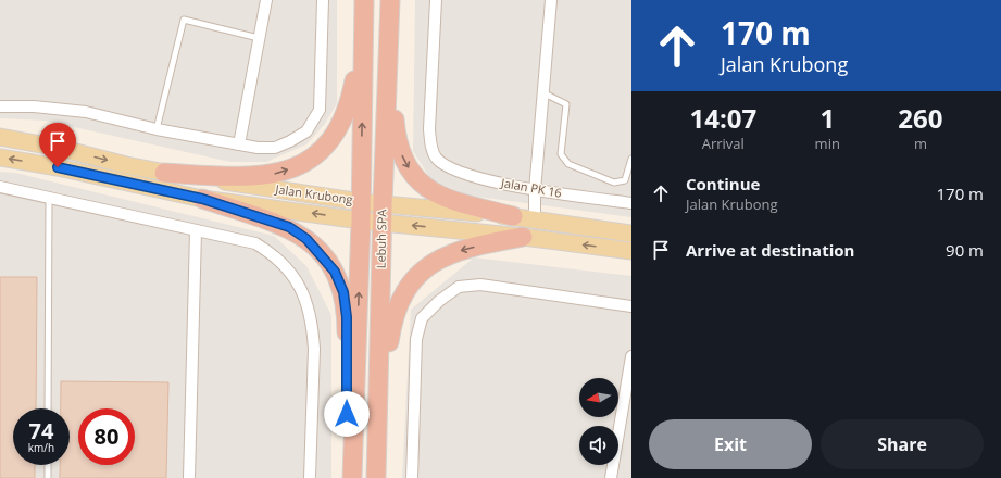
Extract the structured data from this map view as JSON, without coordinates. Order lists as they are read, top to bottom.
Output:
{
  "streets": {
    "highway": ["Lebuh SPA"],
    "main road": ["Jalan Krubong"],
    "street": ["Jalan PK 16"]
  },
  "crossings": [
    ["Jalan Krubong", "Lebuh SPA"]
  ],
  "north": "left",
  "page": {
    "turn": ["170 m", "Jalan Krubong"],
    "eta": [
      "14:07",
      "Arrival",
      "1",
      "min",
      "260",
      "m"
    ],
    "list": [
      {
        "name": "Continue",
        "note": "Jalan Krubong",
        "value": "170 m"
      },
      {
        "name": "Arrive at destination",
        "value": "90 m"
      }
    ],
    "speed": "74 km/h",
    "limit": "80",
    "buttons": ["Exit", "Share"]
  }
}
